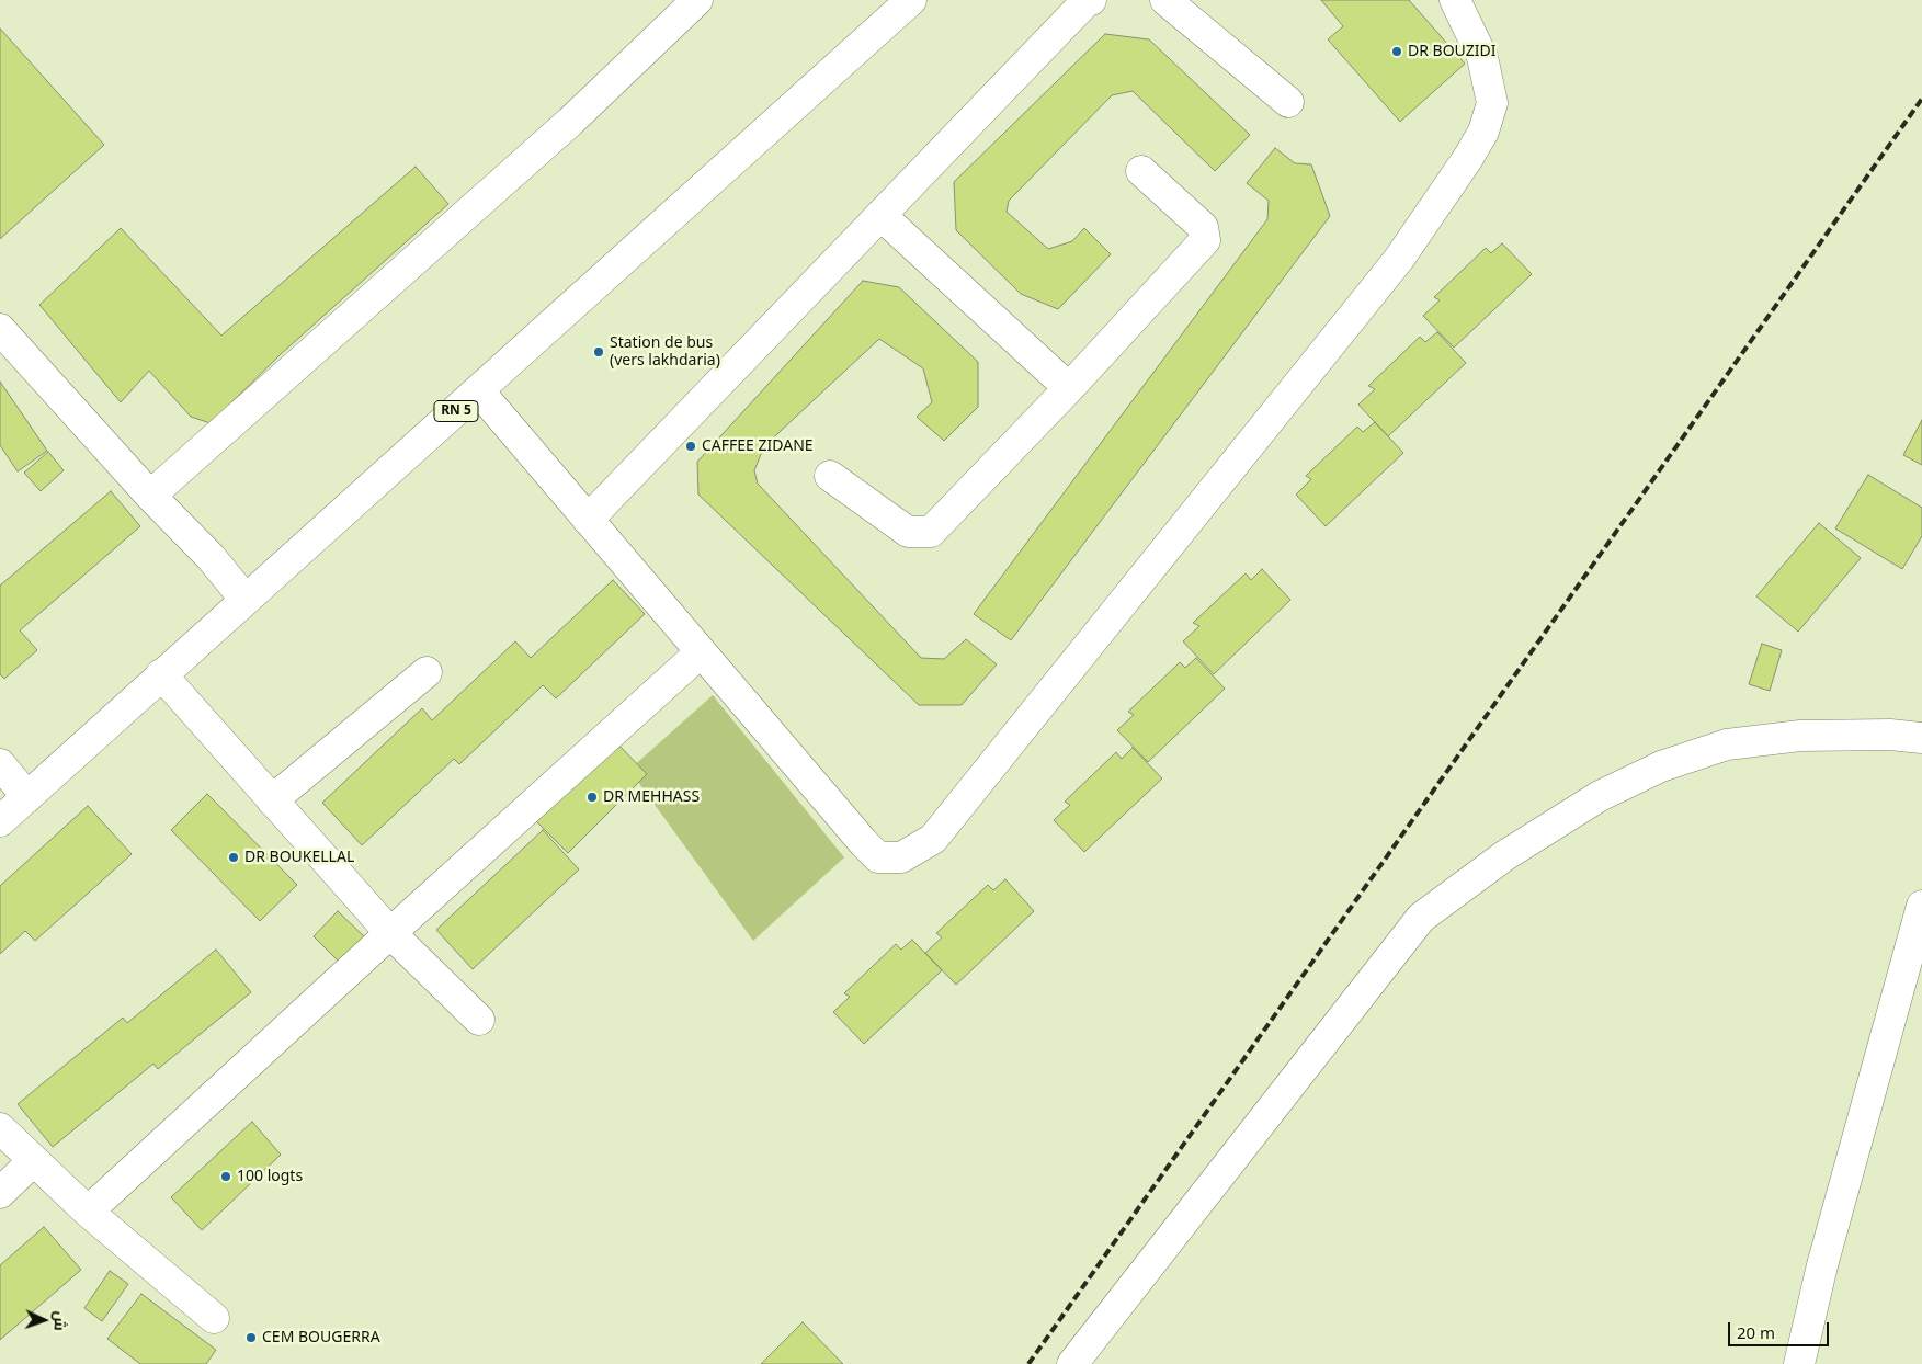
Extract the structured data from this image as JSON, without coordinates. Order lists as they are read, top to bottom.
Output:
{
  "streets": {
    "street": ["RN 5"]
  },
  "places": [
    "DR BOUZIDI",
    "Station de bus (vers lakhdaria)",
    "CAFFEE ZIDANE",
    "DR MEHHASS",
    "DR BOUKELLAL",
    "100 logts",
    "CEM BOUGERRA"
  ],
  "scale_bar": "20 m",
  "north": "right"
}
